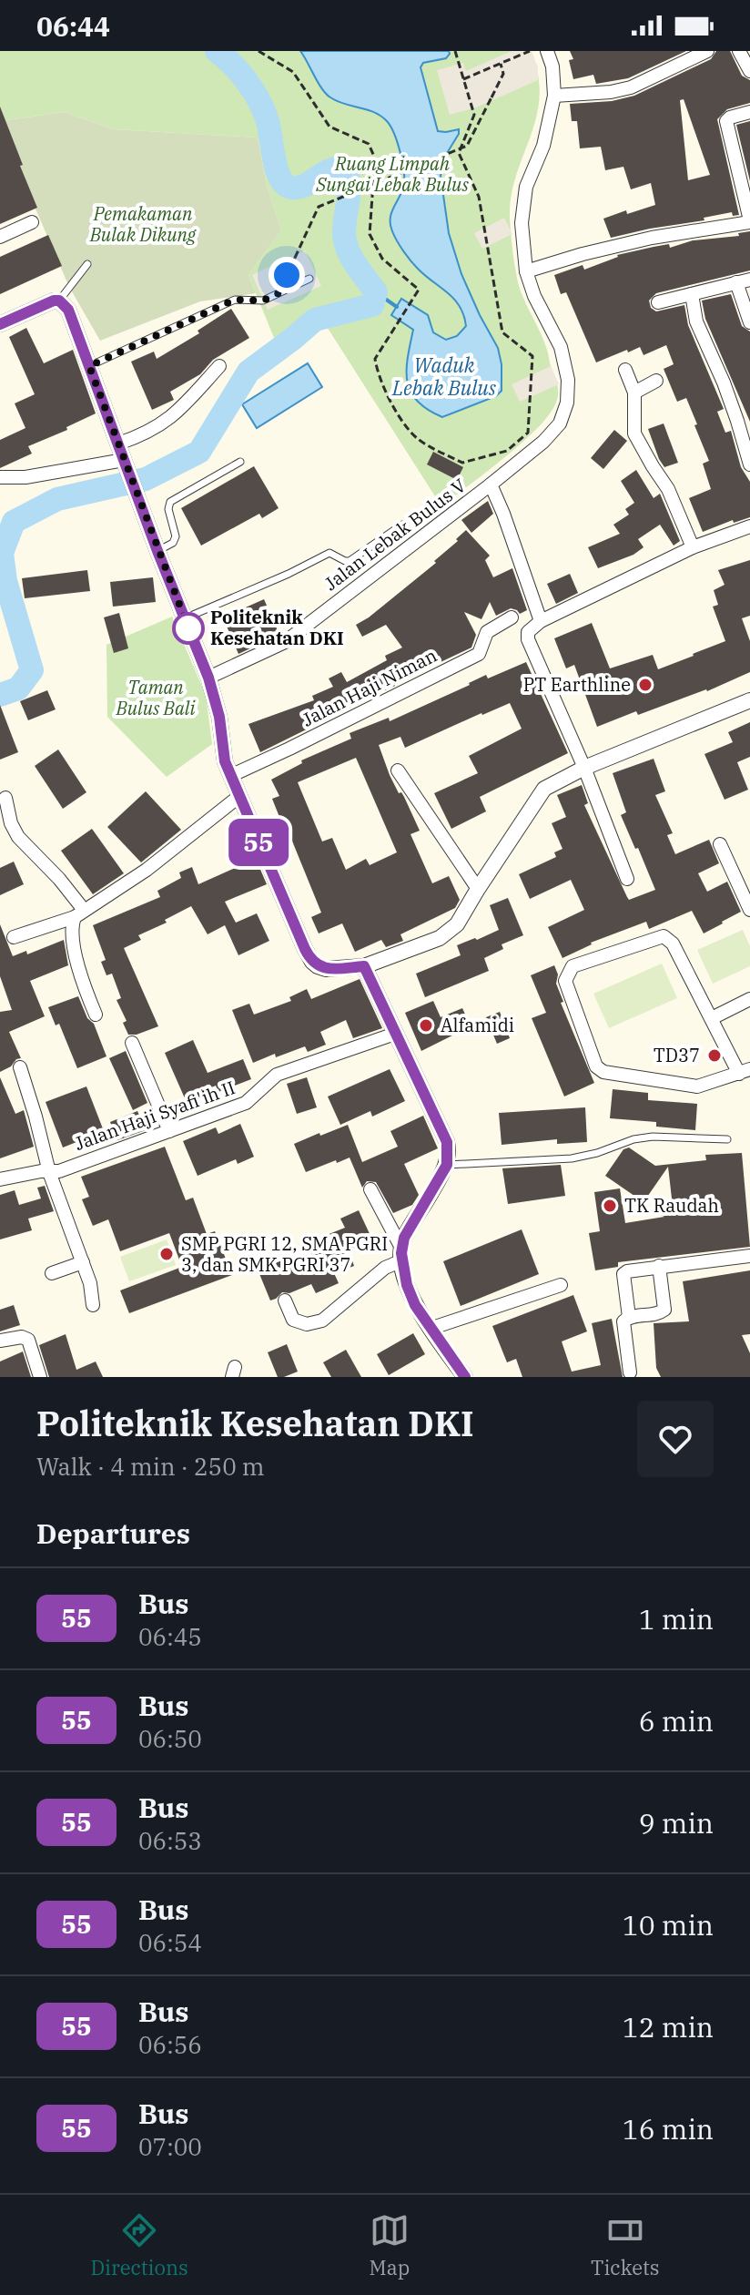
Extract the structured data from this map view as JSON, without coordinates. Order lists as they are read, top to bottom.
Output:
{
  "streets": {
    "street": ["Jalan Lebak Bulus V", "Jalan Haji Niman", "Jalan Haji Syafi'ih II"]
  },
  "water": ["Waduk Lebak Bulus"],
  "parks": ["Ruang Limpah Sungai Lebak Bulus", "Pemakaman Bulak Dikung", "Taman Bulus Bali"],
  "places": [
    "Politeknik Kesehatan DKI",
    "PT Earthline",
    "Alfamidi",
    "TD37",
    "TK Raudah",
    "SMP PGRI 12, SMA PGRI 3, dan SMK PGRI 37"
  ],
  "lines": ["bus line 55"],
  "page": {
    "status": "06:44",
    "on_map": "55",
    "heading": [
      ["Politeknik Kesehatan DKI", "Walk · 4 min · 250 m"],
      "Departures"
    ],
    "list": [
      {
        "mark": "55",
        "name": "Bus",
        "note": "06:45",
        "value": "1 min"
      },
      {
        "mark": "55",
        "name": "Bus",
        "note": "06:50",
        "value": "6 min"
      },
      {
        "mark": "55",
        "name": "Bus",
        "note": "06:53",
        "value": "9 min"
      },
      {
        "mark": "55",
        "name": "Bus",
        "note": "06:54",
        "value": "10 min"
      },
      {
        "mark": "55",
        "name": "Bus",
        "note": "06:56",
        "value": "12 min"
      },
      {
        "mark": "55",
        "name": "Bus",
        "note": "07:00",
        "value": "16 min"
      }
    ],
    "tabs": ["Directions", "Map", "Tickets"]
  }
}
